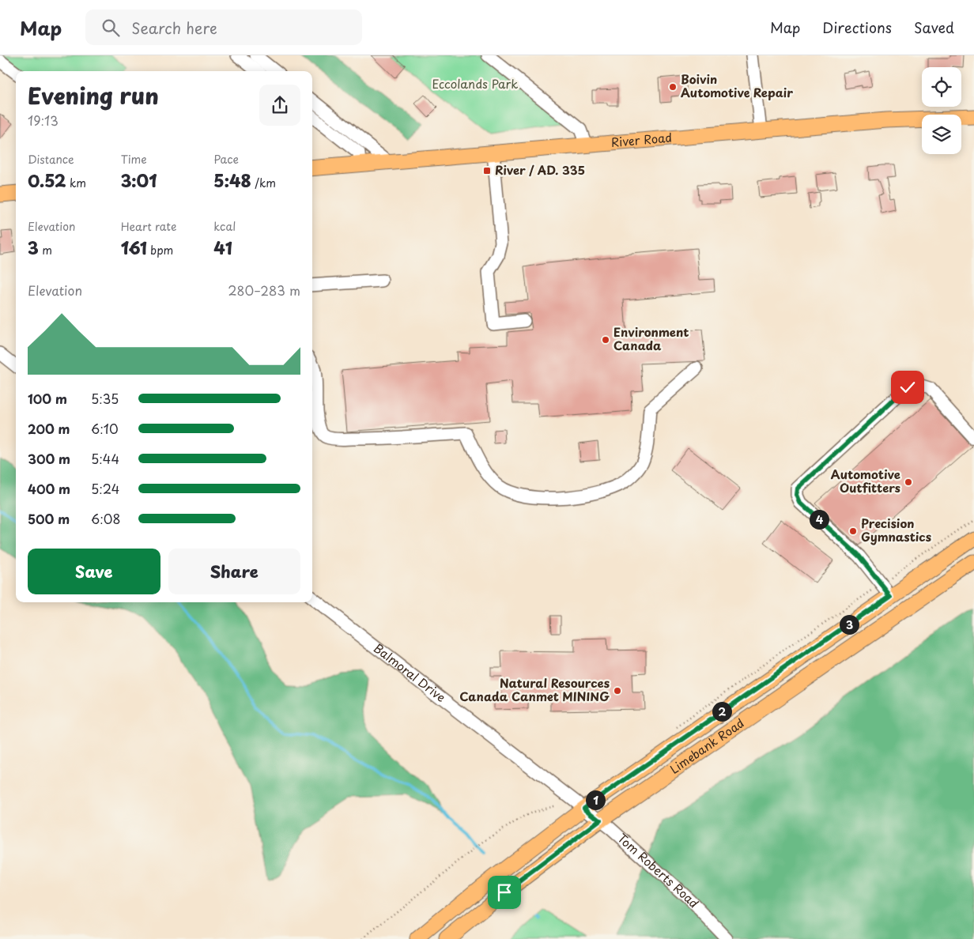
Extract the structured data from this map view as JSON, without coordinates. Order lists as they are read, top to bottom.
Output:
{
  "streets": {
    "main road": ["River Road", "Limebank Road"],
    "street": ["Balmoral Drive", "Tom Roberts Road"]
  },
  "crossings": [
    ["Balmoral Drive", "Limebank Road"],
    ["Balmoral Drive", "Tom Roberts Road"],
    ["Limebank Road", "Tom Roberts Road"]
  ],
  "parks": ["Eccolands Park"],
  "places": {
    "other": [
      "Boivin Automotive Repair",
      "Environment Canada",
      "Automotive Outfitters",
      "Precision Gymnastics",
      "Natural Resources Canada Canmet MINING"
    ],
    "transit": ["River / AD. 335"]
  },
  "page": {
    "header": "Map",
    "search": "Search here",
    "nav": ["Map", "Directions", "Saved"],
    "heading": ["Evening run", "19:13"],
    "stats": [
      ["Distance", "0.52 km"],
      ["Time", "3:01"],
      ["Pace", "5:48 /km"],
      ["Elevation", "3 m"],
      ["Heart rate", "161 bpm"],
      ["kcal", "41"]
    ],
    "chart": ["Elevation", "280–283 m"],
    "list": [
      {
        "name": "100 m",
        "note": "5:35"
      },
      {
        "name": "200 m",
        "note": "6:10"
      },
      {
        "name": "300 m",
        "note": "5:44"
      },
      {
        "name": "400 m",
        "note": "5:24"
      },
      {
        "name": "500 m",
        "note": "6:08"
      }
    ],
    "pins": [
      "4",
      "3",
      "2",
      "1"
    ],
    "buttons": ["Save", "Share"]
  }
}
